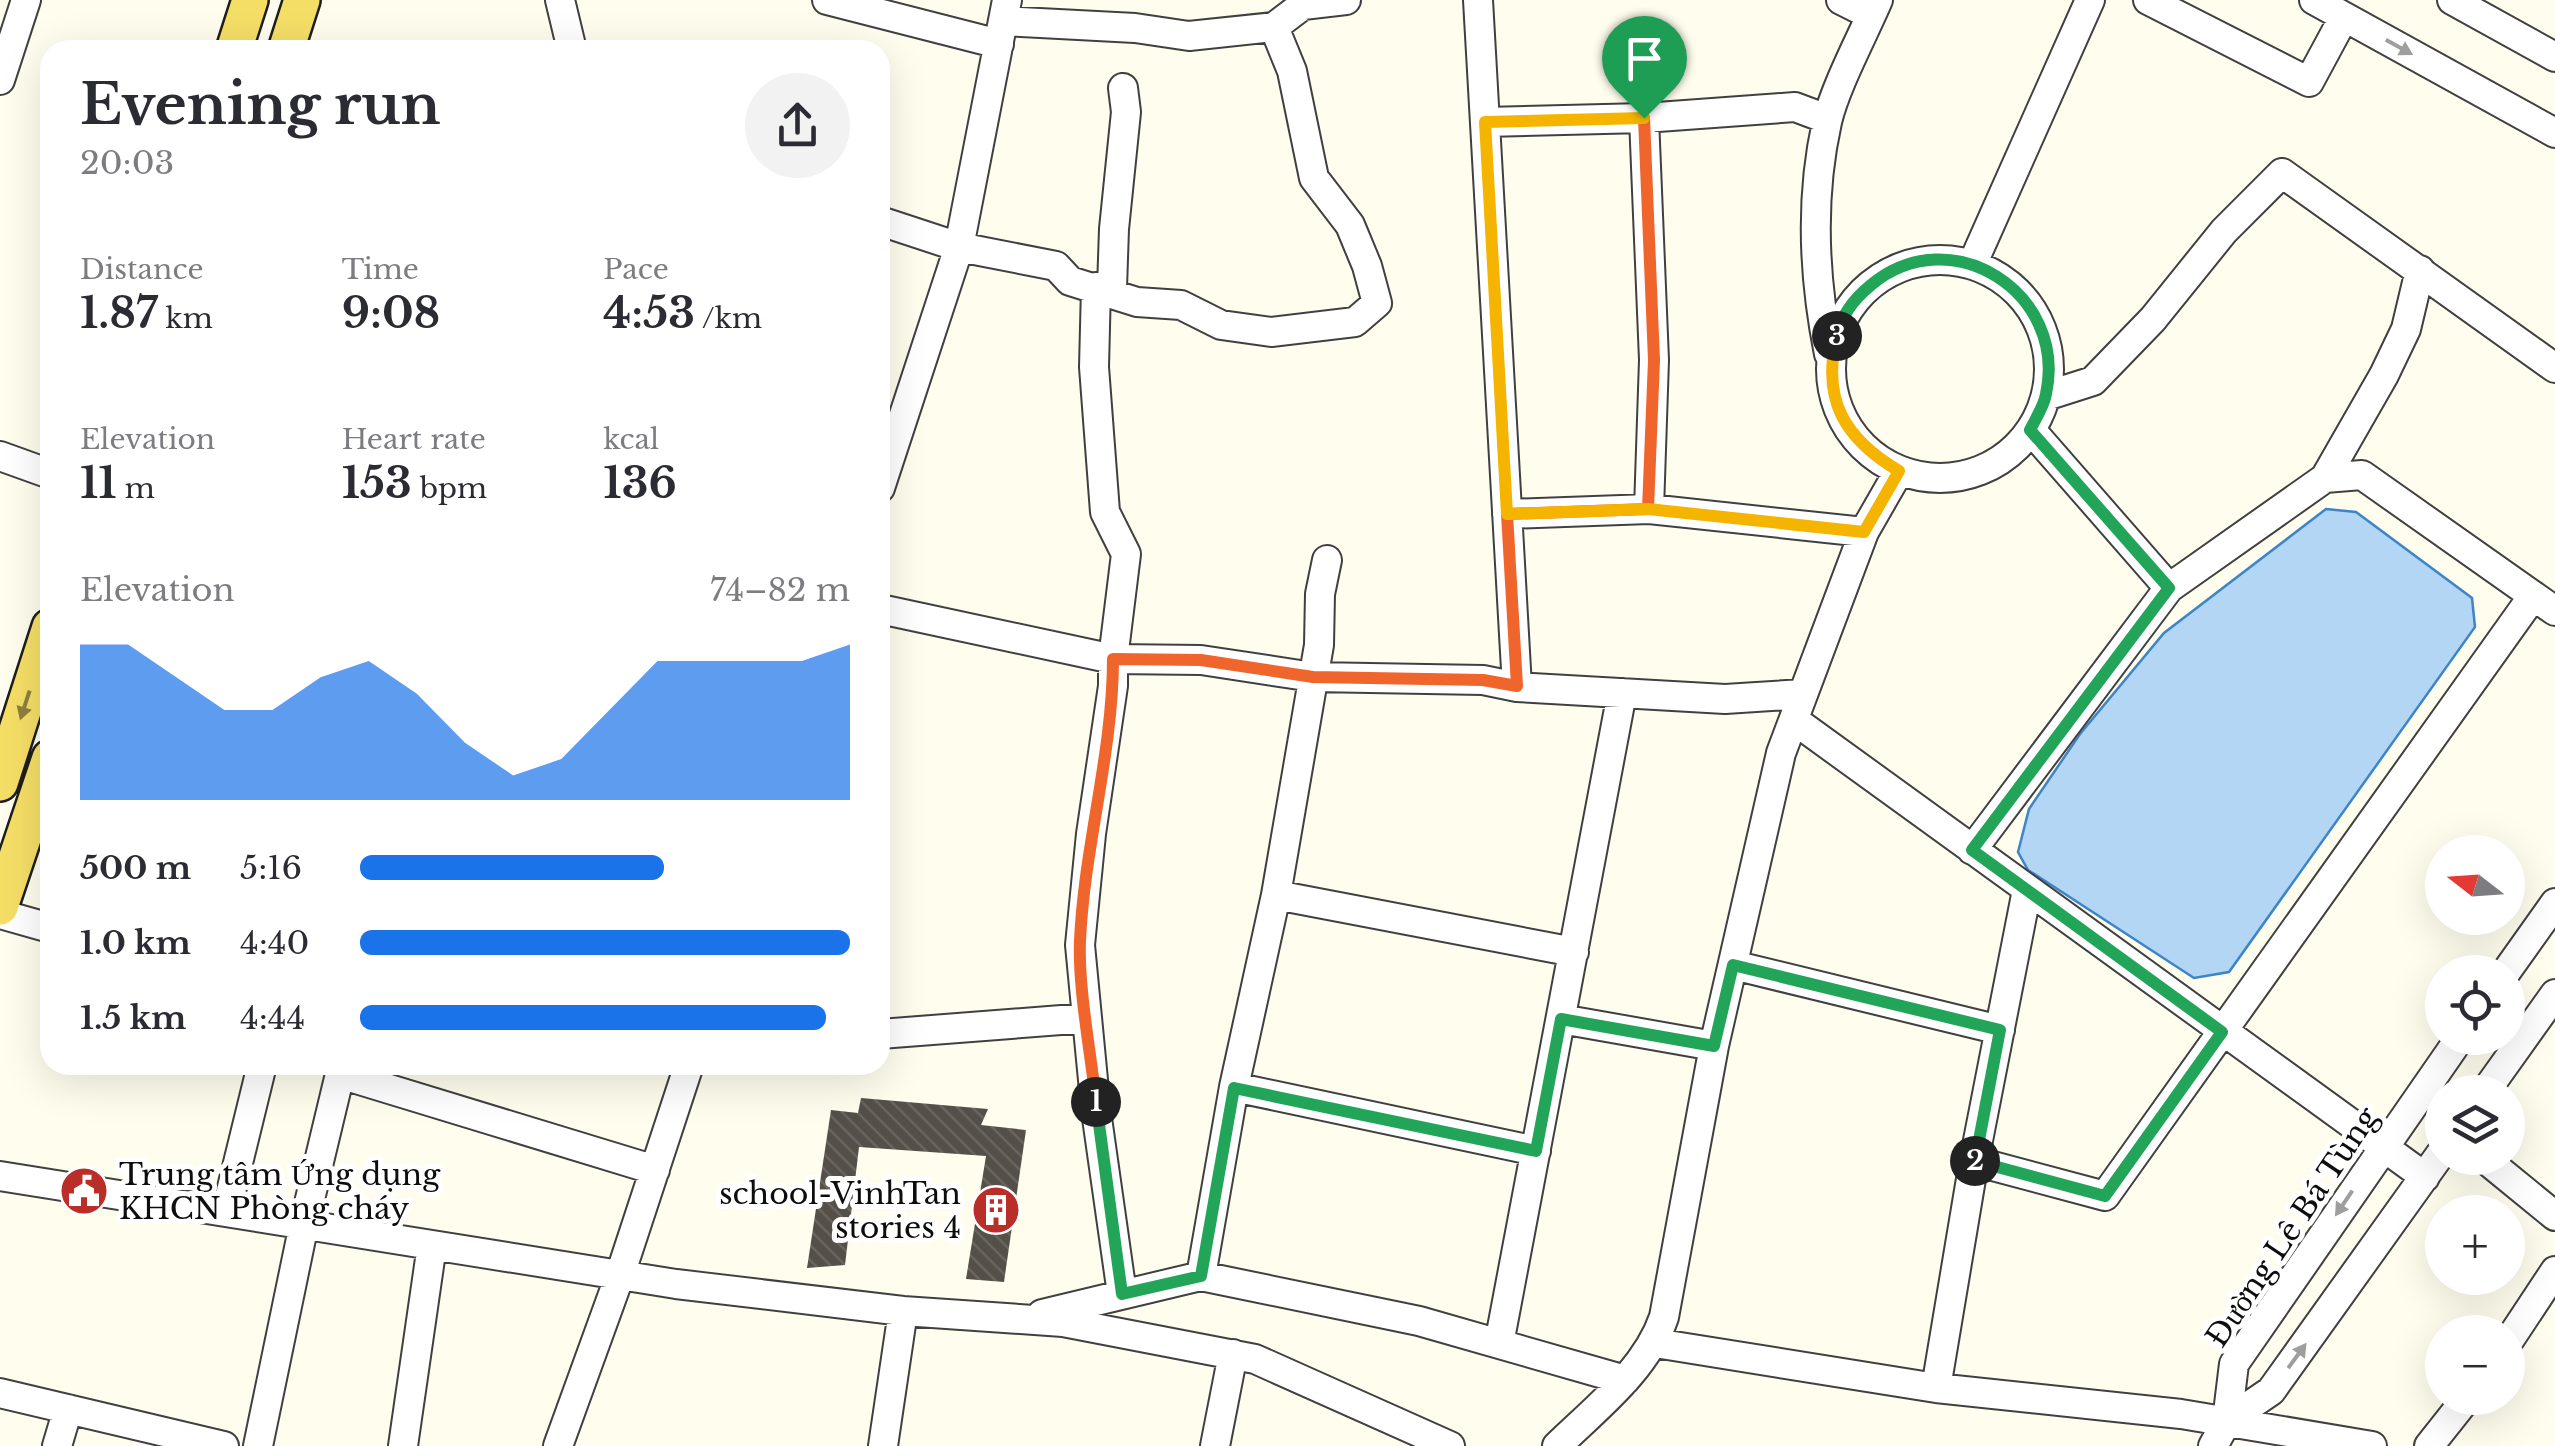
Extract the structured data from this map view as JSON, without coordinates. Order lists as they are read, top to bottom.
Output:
{
  "streets": {
    "street": ["Đường Lê Bá Tùng"]
  },
  "places": {
    "public building": ["Trung tâm Ứng dụng KHCN Phòng cháy"],
    "building": ["school-VinhTan stories 4"]
  },
  "north": "left",
  "page": {
    "heading": ["Evening run", "20:03"],
    "stats": [
      ["Distance", "1.87 km"],
      ["Time", "9:08"],
      ["Pace", "4:53 /km"],
      ["Elevation", "11 m"],
      ["Heart rate", "153 bpm"],
      ["kcal", "136"]
    ],
    "pins": ["3", "1", "2"],
    "chart": ["Elevation", "74–82 m"],
    "list": [
      {
        "name": "500 m",
        "note": "5:16"
      },
      {
        "name": "1.0 km",
        "note": "4:40"
      },
      {
        "name": "1.5 km",
        "note": "4:44"
      }
    ],
    "map_buttons": ["+", "−"]
  }
}
